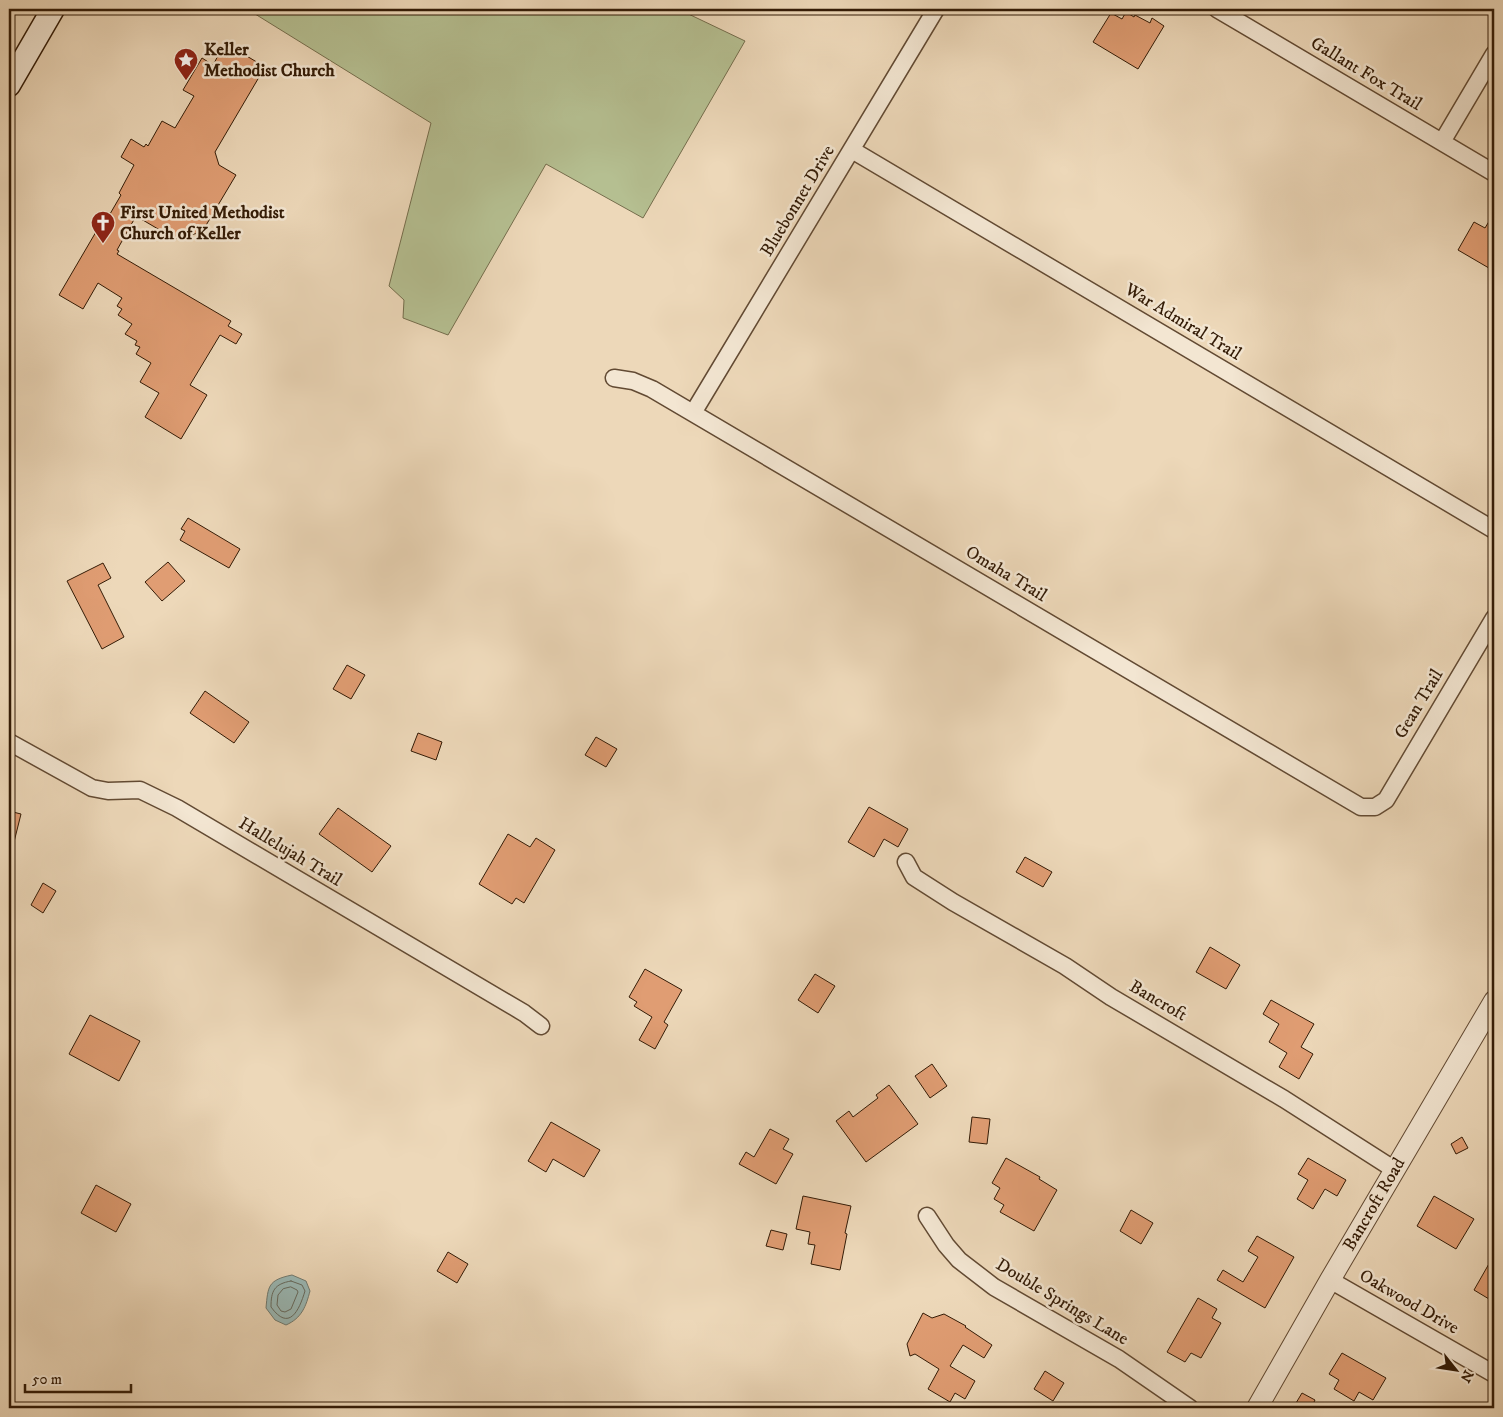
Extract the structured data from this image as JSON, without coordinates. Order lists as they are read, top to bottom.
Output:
{
  "streets": {
    "street": [
      "Gallant Fox Trail",
      "Bluebonnet Drive",
      "War Admiral Trail",
      "Omaha Trail",
      "Gean Trail",
      "Hallelujah Trail",
      "Bancroft",
      "Bancroft Road",
      "Double Springs Lane",
      "Oakwood Drive"
    ]
  },
  "crossings": [
    ["Bluebonnet Drive", "War Admiral Trail"],
    ["Bluebonnet Drive", "Omaha Trail"],
    ["Omaha Trail", "Gean Trail"],
    ["Bancroft", "Bancroft Road"],
    ["Bancroft Road", "Oakwood Drive"]
  ],
  "places": {
    "place": ["Keller Methodist Church"],
    "church": ["First United Methodist Church of Keller"]
  },
  "scale_bar": "50 m",
  "north": "bottom right"
}
